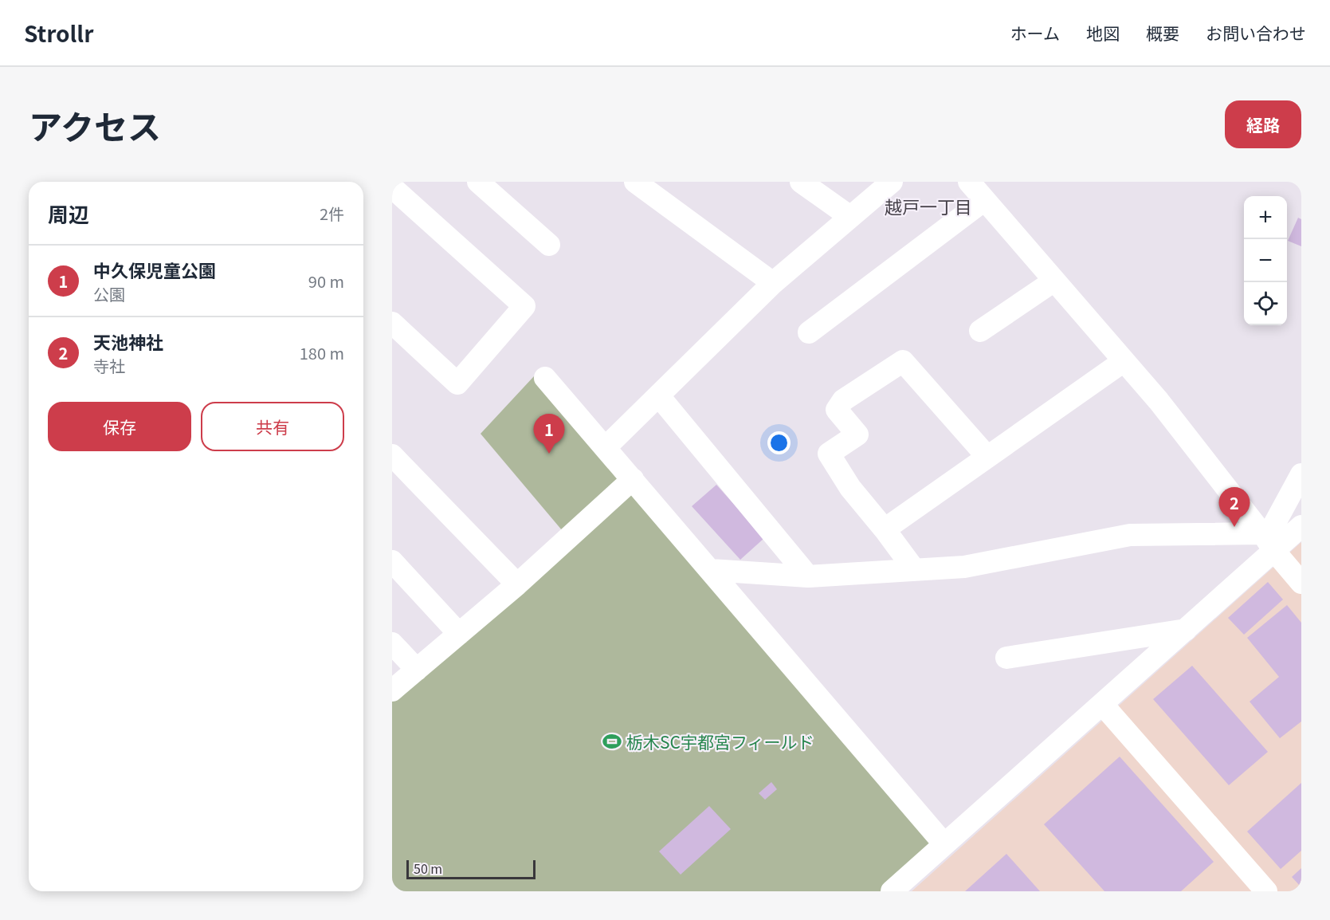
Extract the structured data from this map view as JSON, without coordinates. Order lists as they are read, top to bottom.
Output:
{
  "districts": ["越戸一丁目"],
  "places": {
    "sports": ["栃木SC宇都宮フィールド"]
  },
  "scale_bar": "50 m",
  "page": {
    "header": "Strollr",
    "nav": [
      "ホーム",
      "地図",
      "概要",
      "お問い合わせ"
    ],
    "title": "アクセス",
    "buttons": [
      "経路",
      ["保存", "共有"]
    ],
    "heading": ["周辺", "2件"],
    "map_buttons": ["+", "−"],
    "list": [
      {
        "mark": "1",
        "name": "中久保児童公園",
        "note": "公園",
        "value": "90 m"
      },
      {
        "mark": "2",
        "name": "天池神社",
        "note": "寺社",
        "value": "180 m"
      }
    ],
    "pins": ["1", "2"],
    "scale": "50 m"
  }
}
